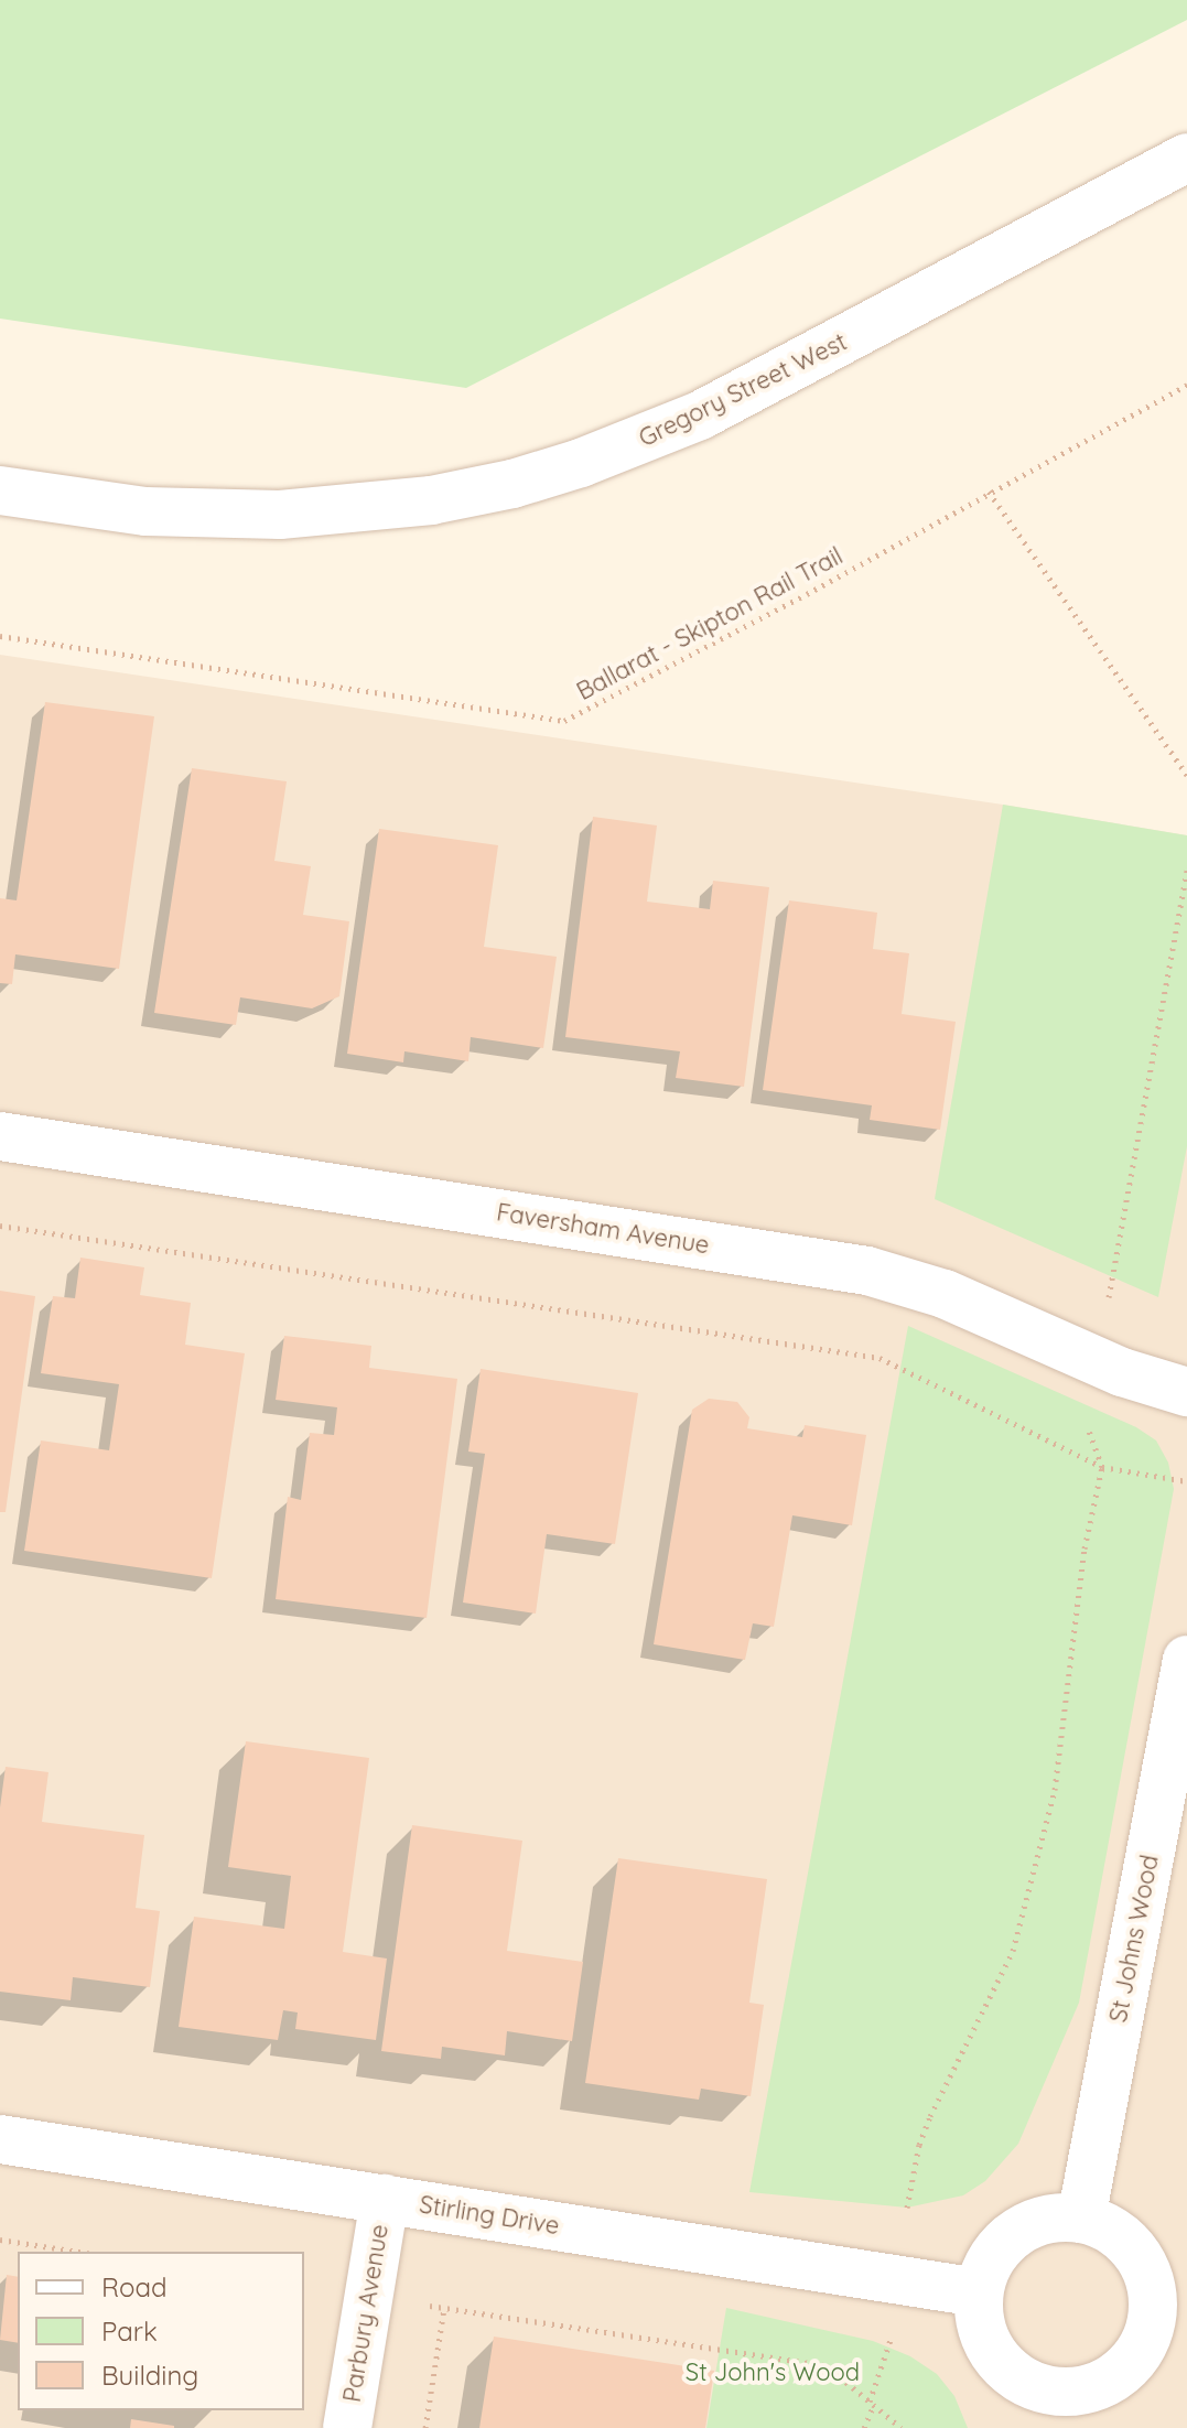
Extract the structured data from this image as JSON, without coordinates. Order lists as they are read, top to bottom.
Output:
{
  "streets": {
    "street": [
      "Gregory Street West",
      "Faversham Avenue",
      "St Johns Wood",
      "Stirling Drive",
      "Parbury Avenue"
    ],
    "path": ["Ballarat - Skipton Rail Trail"]
  },
  "crossings": [
    ["St Johns Wood", "Stirling Drive"],
    ["Stirling Drive", "Parbury Avenue"]
  ],
  "parks": ["St John's Wood"],
  "legend": ["Road", "Park", "Building"]
}
